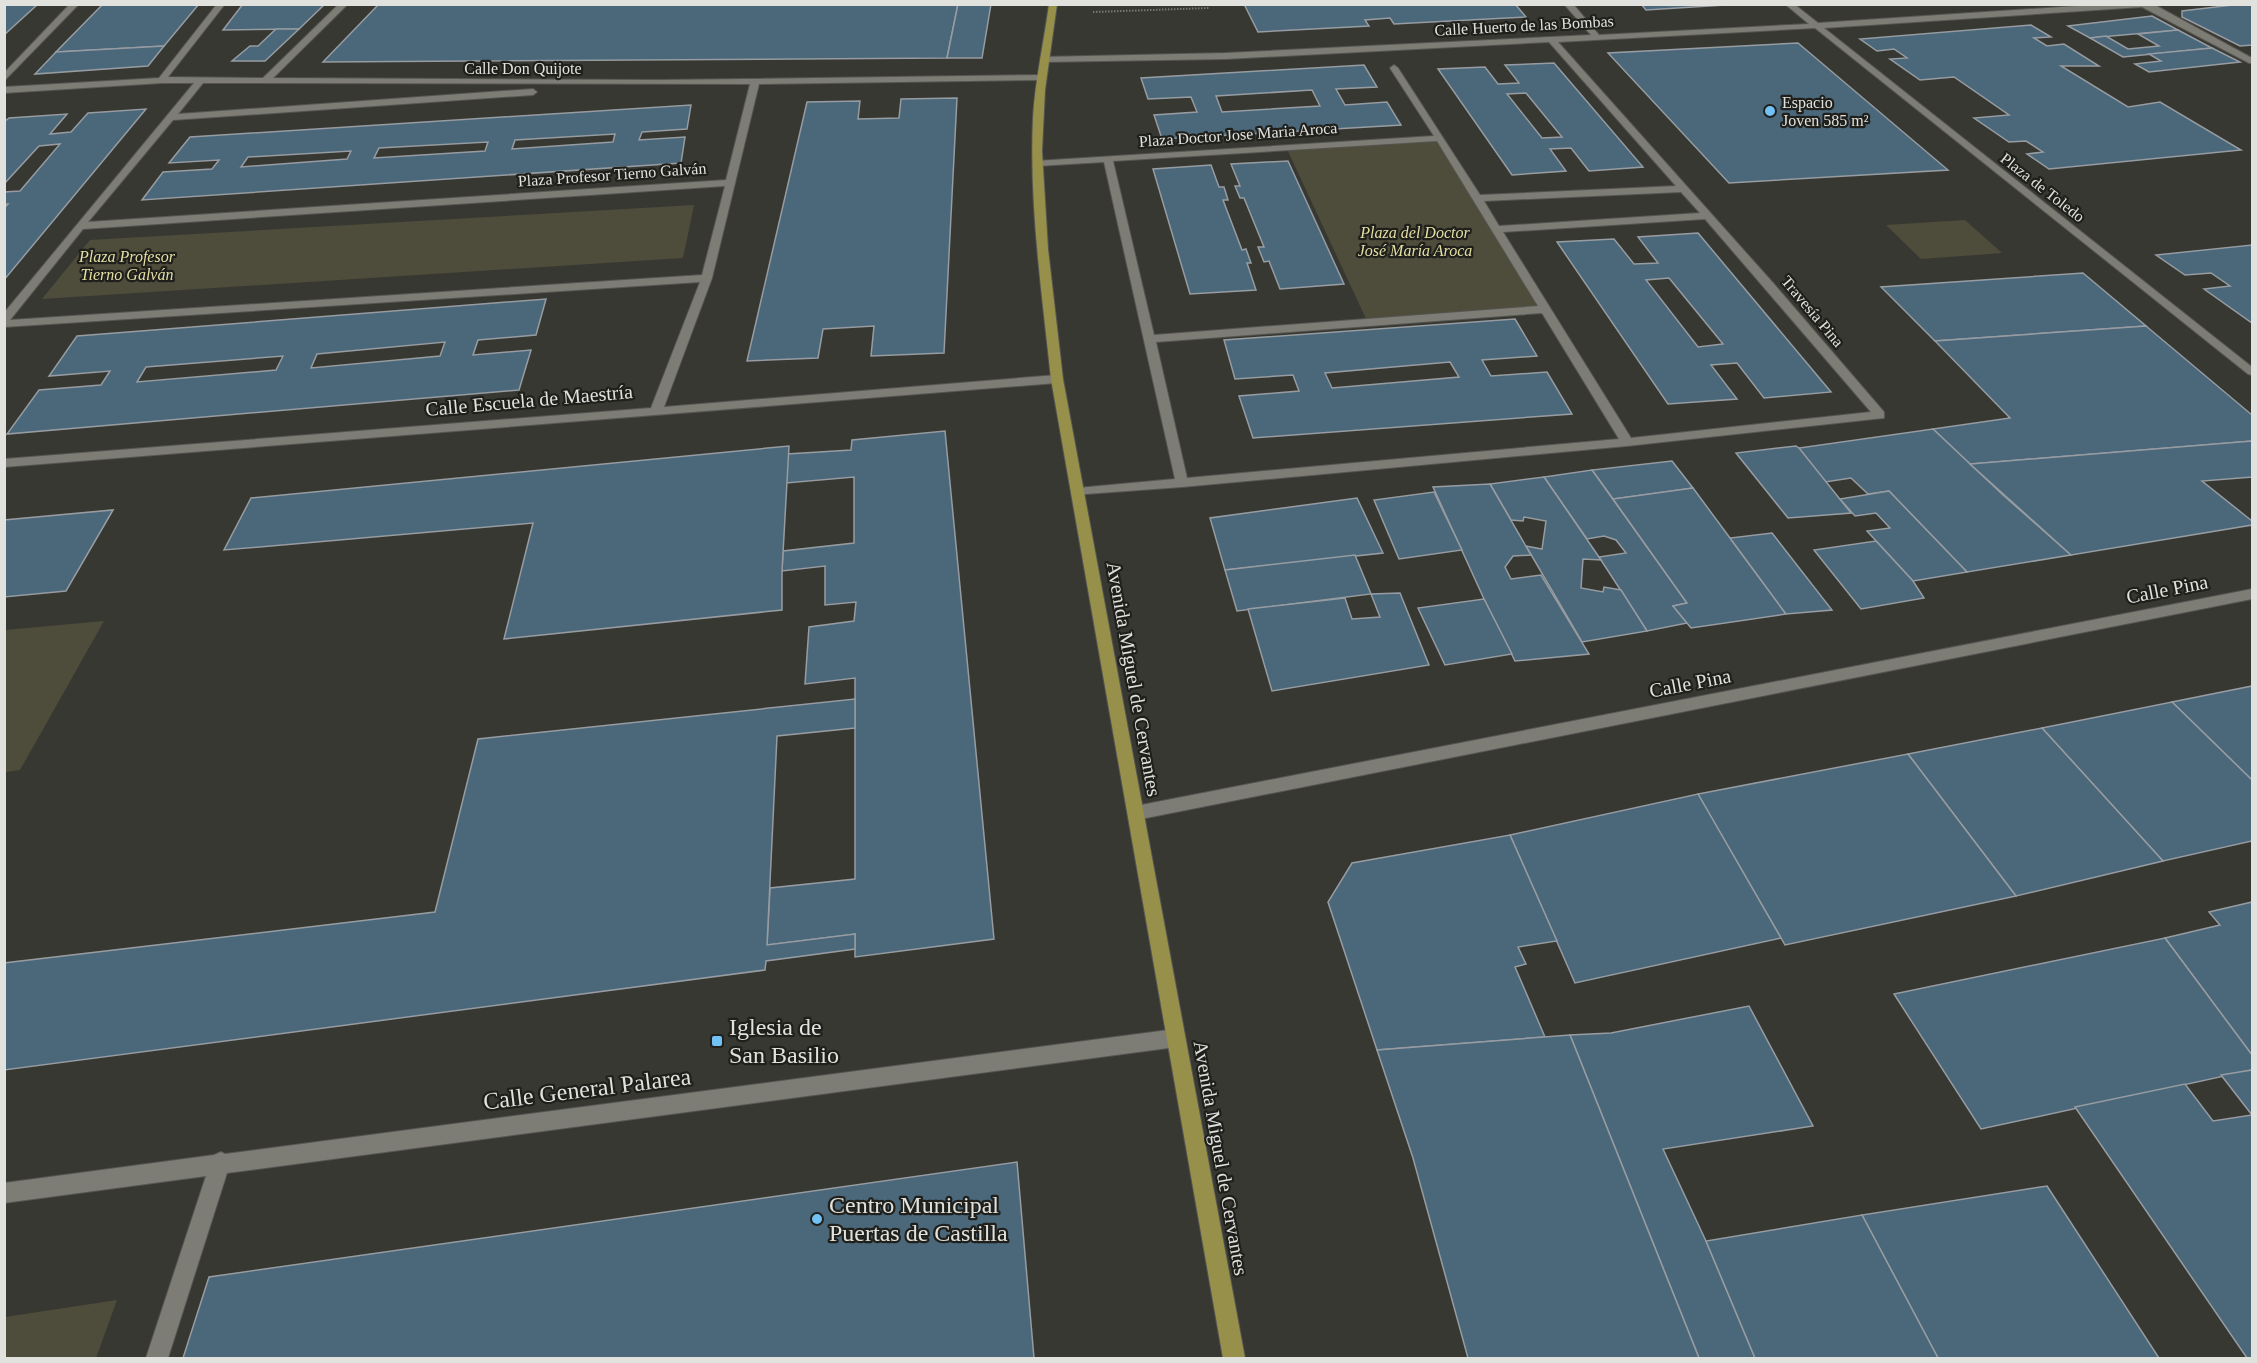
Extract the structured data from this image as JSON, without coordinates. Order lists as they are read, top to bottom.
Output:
{
  "streets": {
    "main road": ["Avenida Miguel de Cervantes"],
    "street": [
      "Calle Huerto de las Bombas",
      "Calle Don Quijote",
      "Plaza Doctor Jose Maria Aroca",
      "Plaza Profesor Tierno Galván",
      "Plaza de Toledo",
      "Travesía Pina",
      "Calle Escuela de Maestría",
      "Calle Pina",
      "Calle General Palarea"
    ]
  },
  "crossings": [
    ["Calle Huerto de las Bombas", "Plaza de Toledo"],
    ["Calle Huerto de las Bombas", "Travesía Pina"],
    ["Calle Huerto de las Bombas", "Avenida Miguel de Cervantes"],
    ["Calle Don Quijote", "Plaza Profesor Tierno Galván"],
    ["Calle Don Quijote", "Avenida Miguel de Cervantes"],
    ["Plaza Doctor Jose Maria Aroca", "Avenida Miguel de Cervantes"],
    ["Plaza Profesor Tierno Galván", "Calle Escuela de Maestría"],
    ["Calle Escuela de Maestría", "Avenida Miguel de Cervantes"],
    ["Calle Pina", "Avenida Miguel de Cervantes"],
    ["Avenida Miguel de Cervantes", "Calle General Palarea"]
  ],
  "parks": ["Plaza del Doctor José María Aroca", "Plaza Profesor Tierno Galván"],
  "places": {
    "other": ["Espacio Joven 585 m²", "Centro Municipal Puertas de Castilla"],
    "transit": ["Iglesia de San Basilio"]
  }
}
